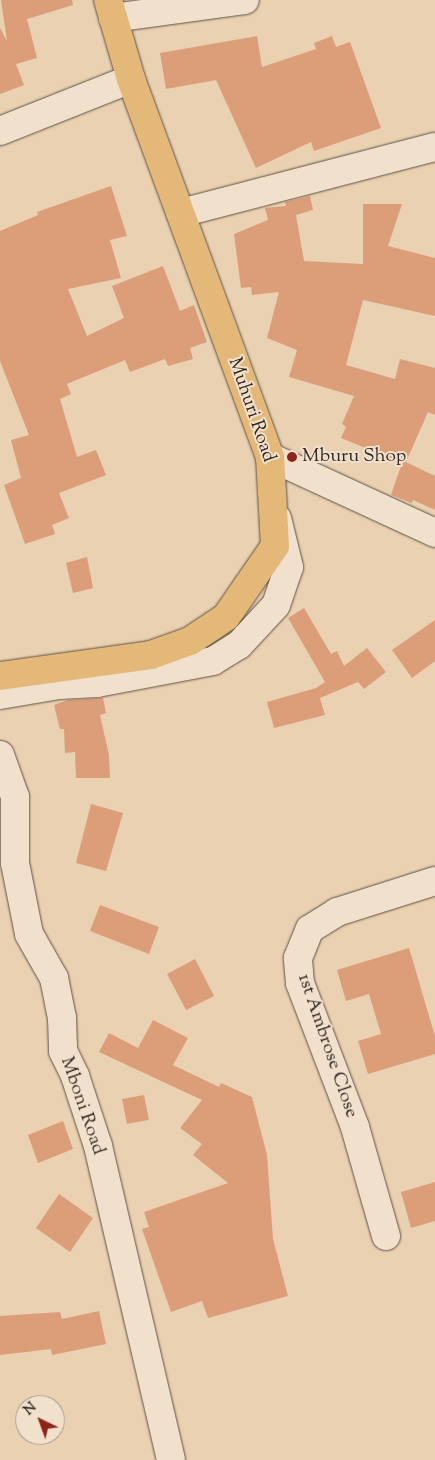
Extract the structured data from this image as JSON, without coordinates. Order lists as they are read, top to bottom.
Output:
{
  "streets": {
    "main road": ["Muhuri Road"],
    "street": ["1st Ambrose Close", "Mboni Road"]
  },
  "places": ["Mburu Shop"],
  "north": "top left"
}
